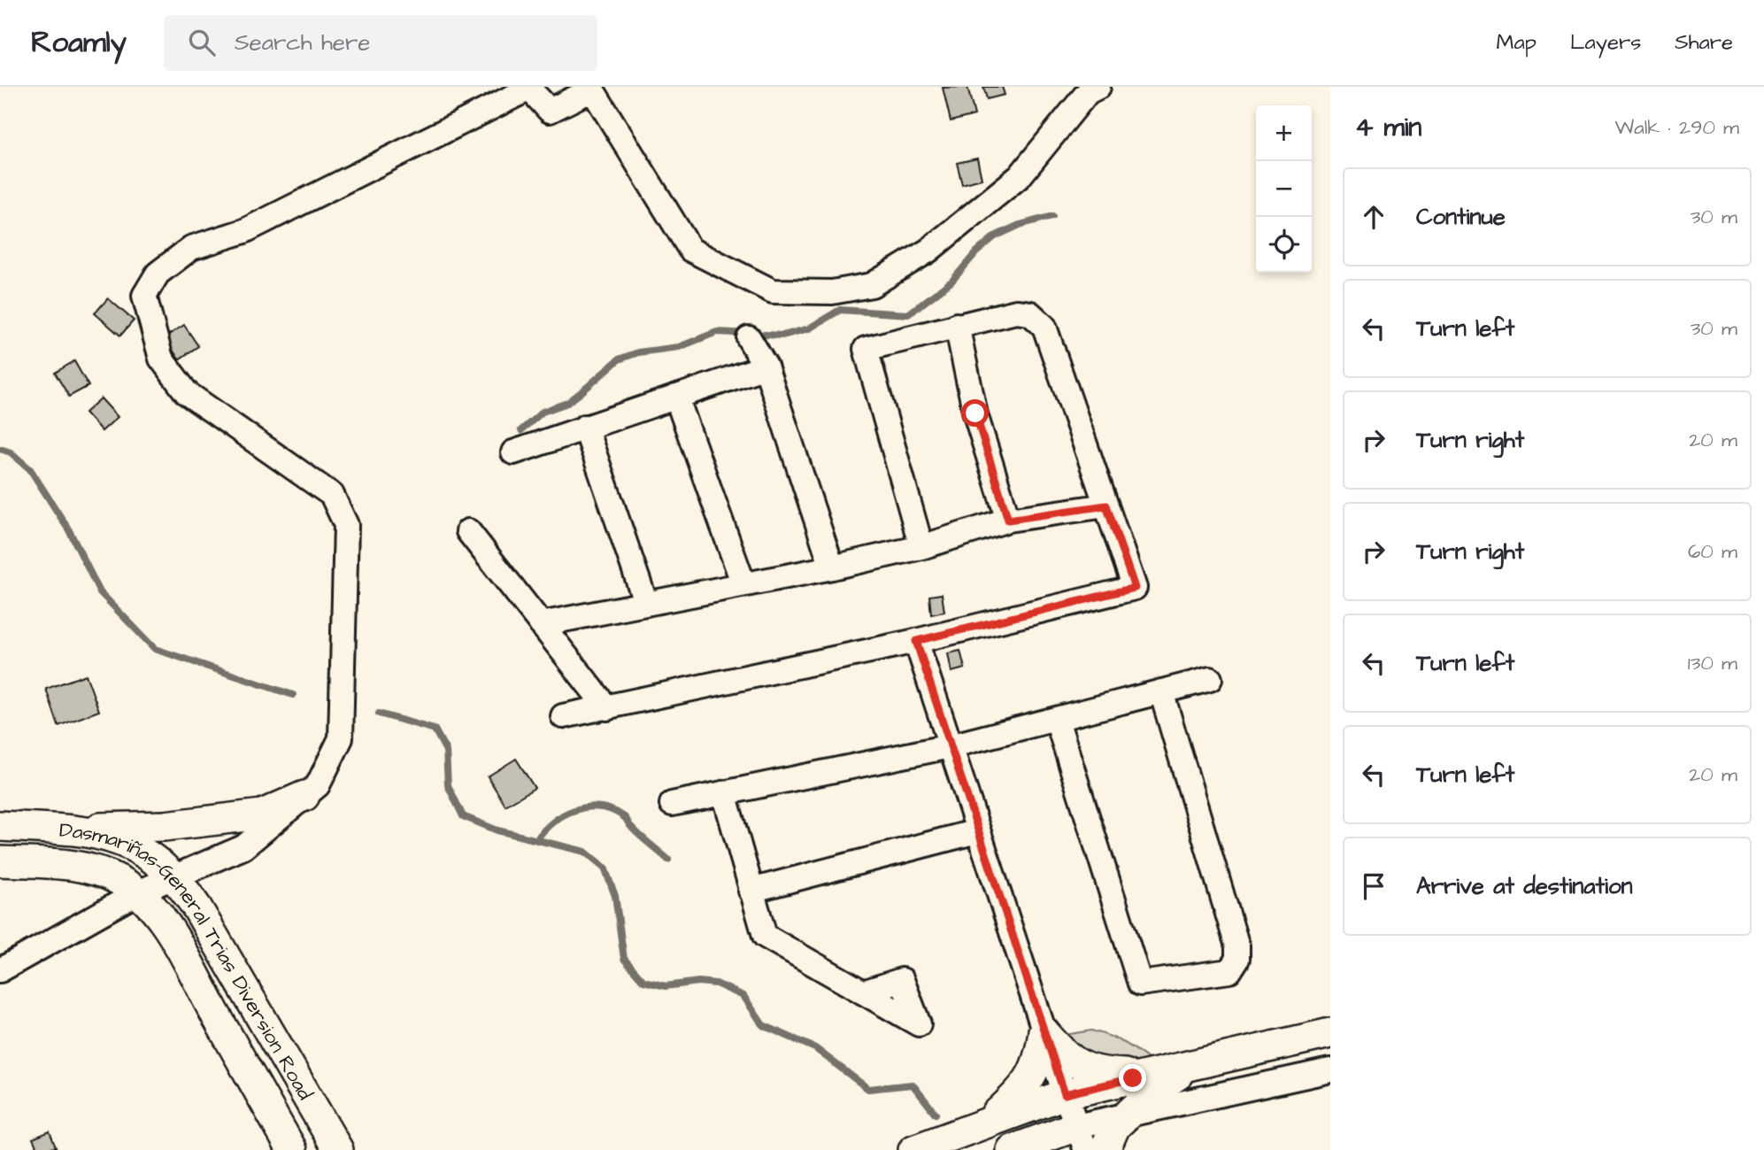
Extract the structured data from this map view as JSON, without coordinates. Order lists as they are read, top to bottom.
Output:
{
  "streets": {
    "street": ["Dasmariñas-General Trias Diversion Road"]
  },
  "page": {
    "header": "Roamly",
    "search": "Search here",
    "nav": ["Map", "Layers", "Share"],
    "heading": ["4 min", "Walk · 290 m"],
    "map_buttons": ["+", "−"],
    "list": [
      ["Continue", "30 m"],
      ["Turn left", "30 m"],
      ["Turn right", "20 m"],
      ["Turn right", "60 m"],
      ["Turn left", "130 m"],
      ["Turn left", "20 m"],
      "Arrive at destination"
    ]
  }
}
